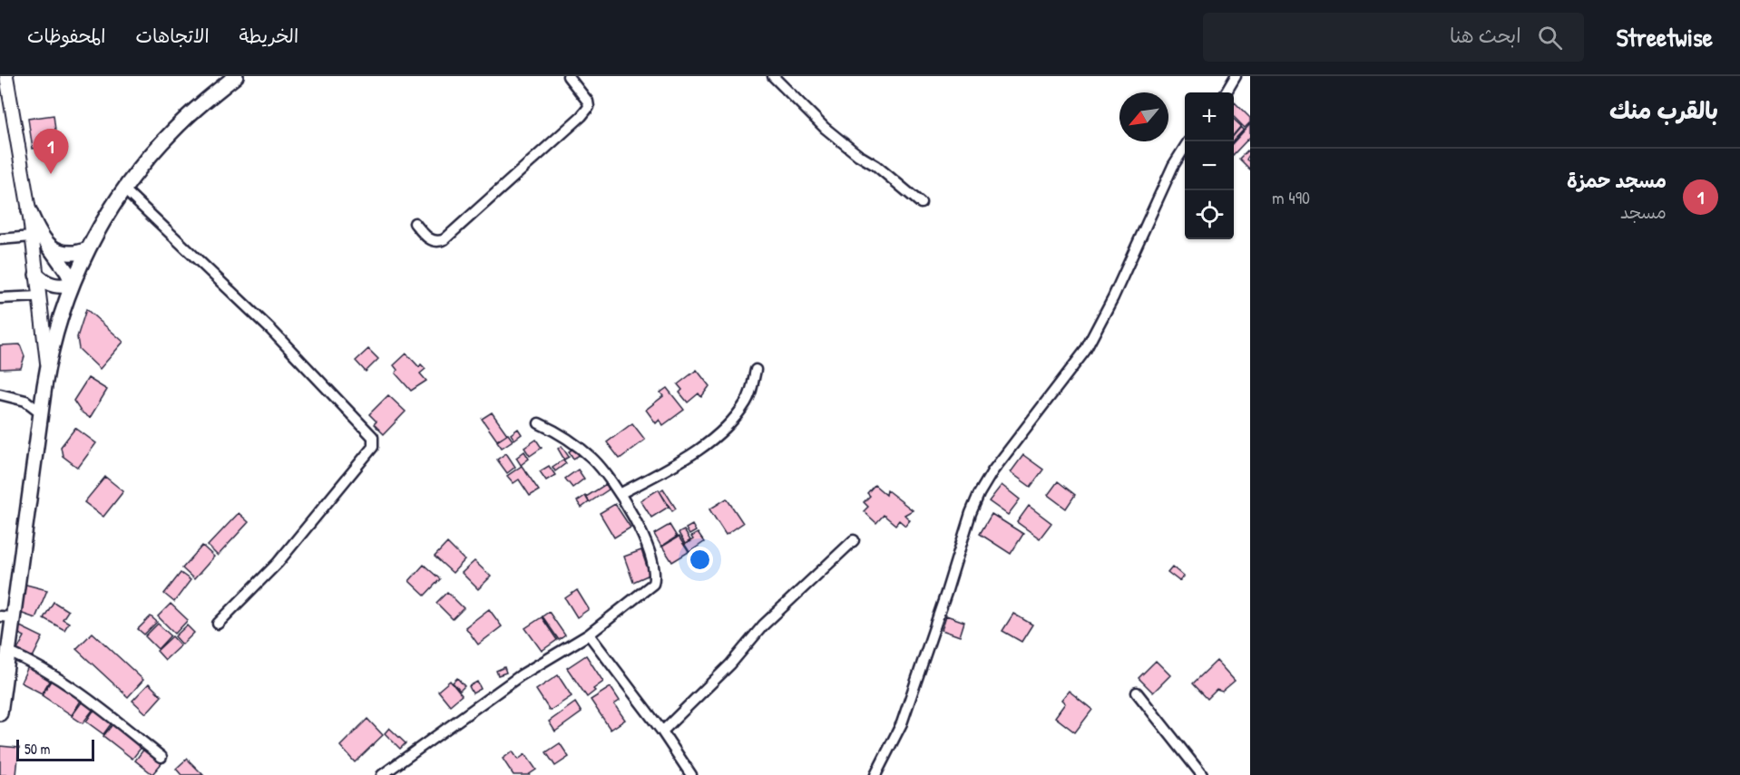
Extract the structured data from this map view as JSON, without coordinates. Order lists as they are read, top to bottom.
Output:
{
  "scale_bar": "50 m",
  "north": "bottom left",
  "page": {
    "header": "Streetwise",
    "search": "ابحث هنا",
    "nav": ["الخريطة", "الاتجاهات", "المحفوظات"],
    "heading": "بالقرب منك",
    "map_buttons": ["+", "−"],
    "pins": "1",
    "list": [
      {
        "mark": "1",
        "name": "مسجد حمزة",
        "note": "مسجد",
        "value": "490 m"
      }
    ],
    "scale": "50 m"
  }
}
